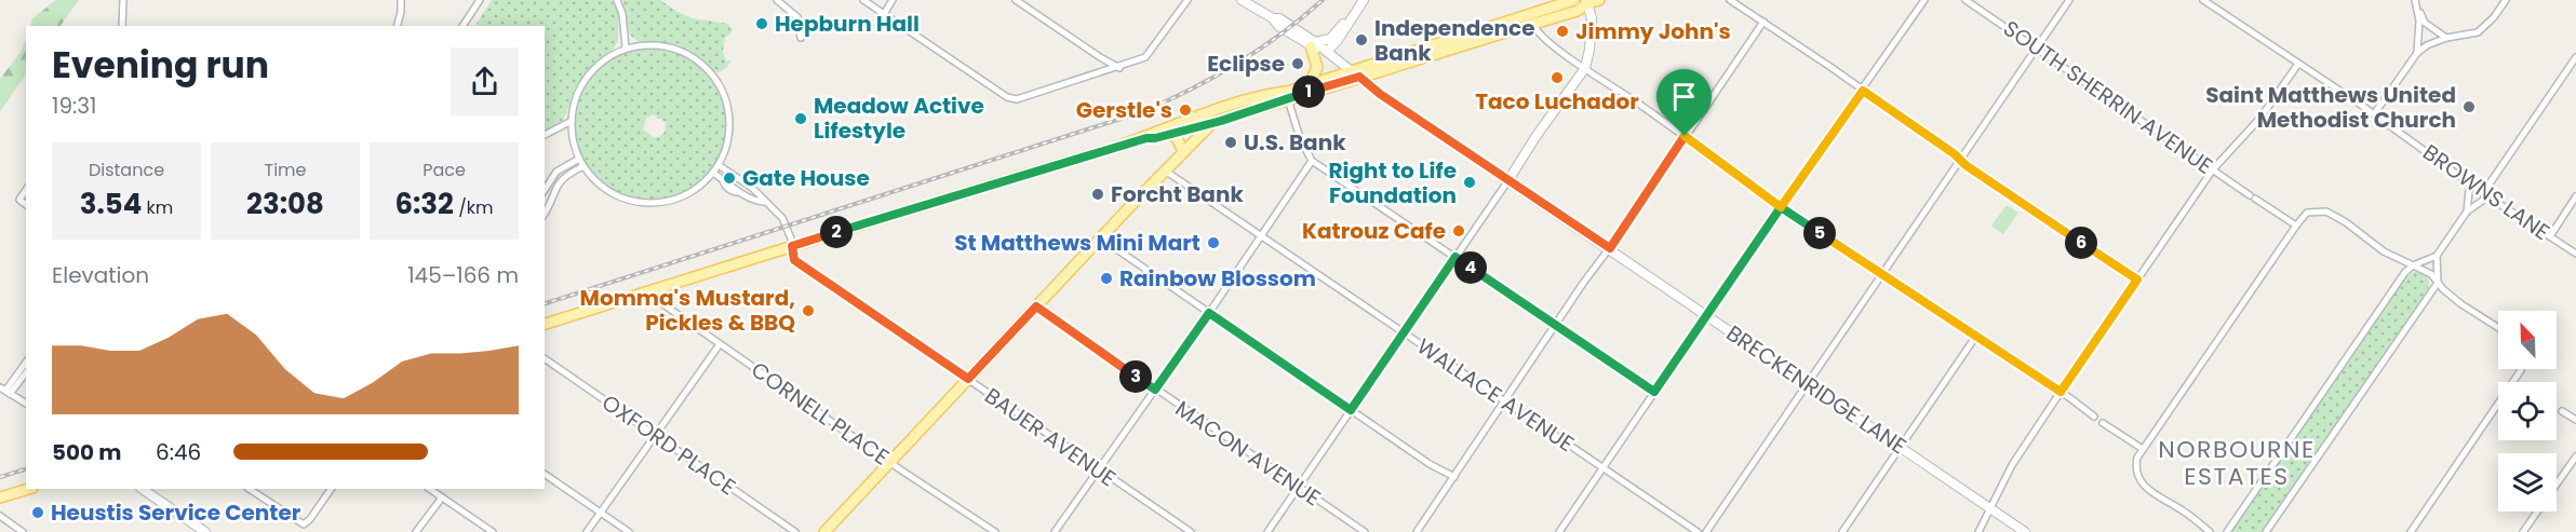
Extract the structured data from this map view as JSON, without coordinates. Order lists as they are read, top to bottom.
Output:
{
  "streets": {
    "main road": ["BRECKENRIDGE LANE"],
    "street": [
      "SOUTH SHERRIN AVENUE",
      "BROWNS LANE",
      "WALLACE AVENUE",
      "CORNELL PLACE",
      "BAUER AVENUE",
      "OXFORD PLACE",
      "MACON AVENUE"
    ]
  },
  "districts": ["NORBOURNE ESTATES"],
  "places": [
    "Hepburn Hall",
    "Jimmy John's",
    "Independence Bank",
    "Eclipse",
    "Taco Luchador",
    "Saint Matthews United Methodist Church",
    "Gerstle's",
    "Meadow Active Lifestyle",
    "U.S. Bank",
    "Gate House",
    "Right to Life Foundation",
    "Forcht Bank",
    "Katrouz Cafe",
    "St Matthews Mini Mart",
    "Rainbow Blossom",
    "Momma's Mustard, Pickles & BBQ",
    "Heustis Service Center"
  ],
  "north": "top left",
  "page": {
    "heading": ["Evening run", "19:31"],
    "pins": [
      "1",
      "2",
      "5",
      "6",
      "4",
      "3"
    ],
    "stats": [
      ["Distance", "3.54 km"],
      ["Time", "23:08"],
      ["Pace", "6:32 /km"]
    ],
    "chart": ["Elevation", "145–166 m"],
    "list": [
      {
        "name": "500 m",
        "note": "6:46"
      }
    ]
  }
}
